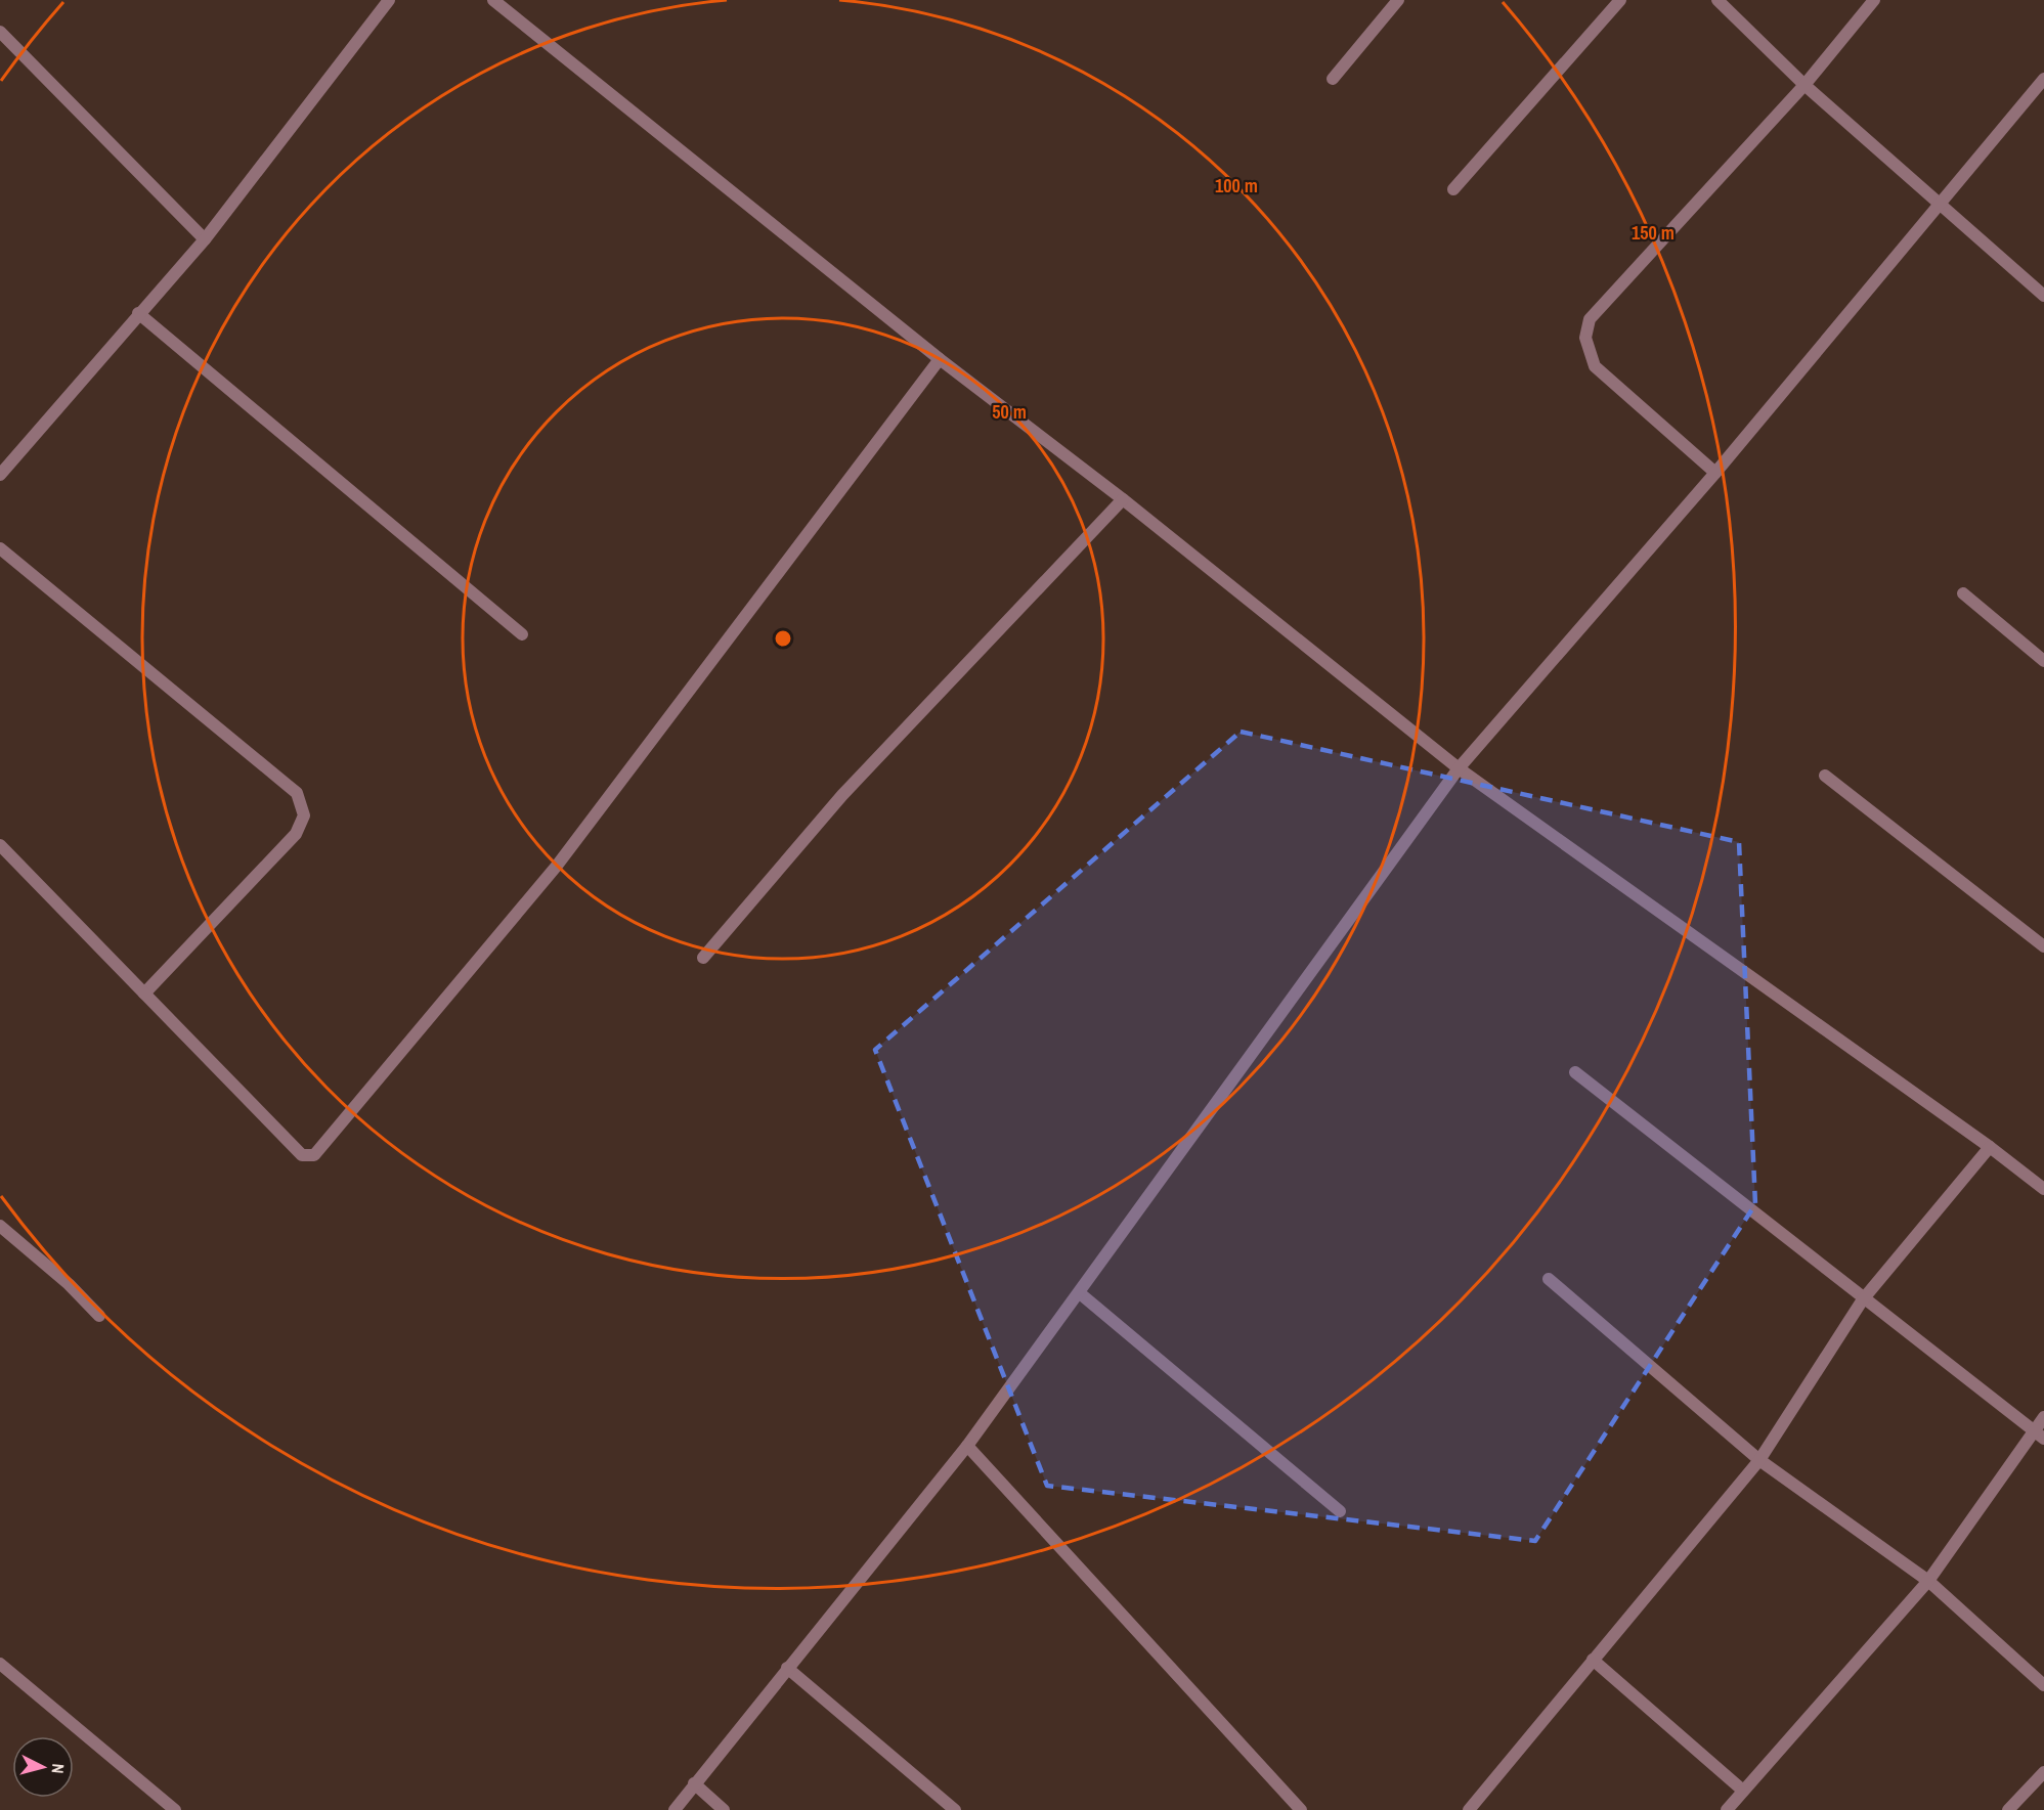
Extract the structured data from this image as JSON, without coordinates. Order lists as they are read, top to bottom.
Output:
{
  "north": "right",
  "rings": ["100 m", "150 m", "50 m"]
}
